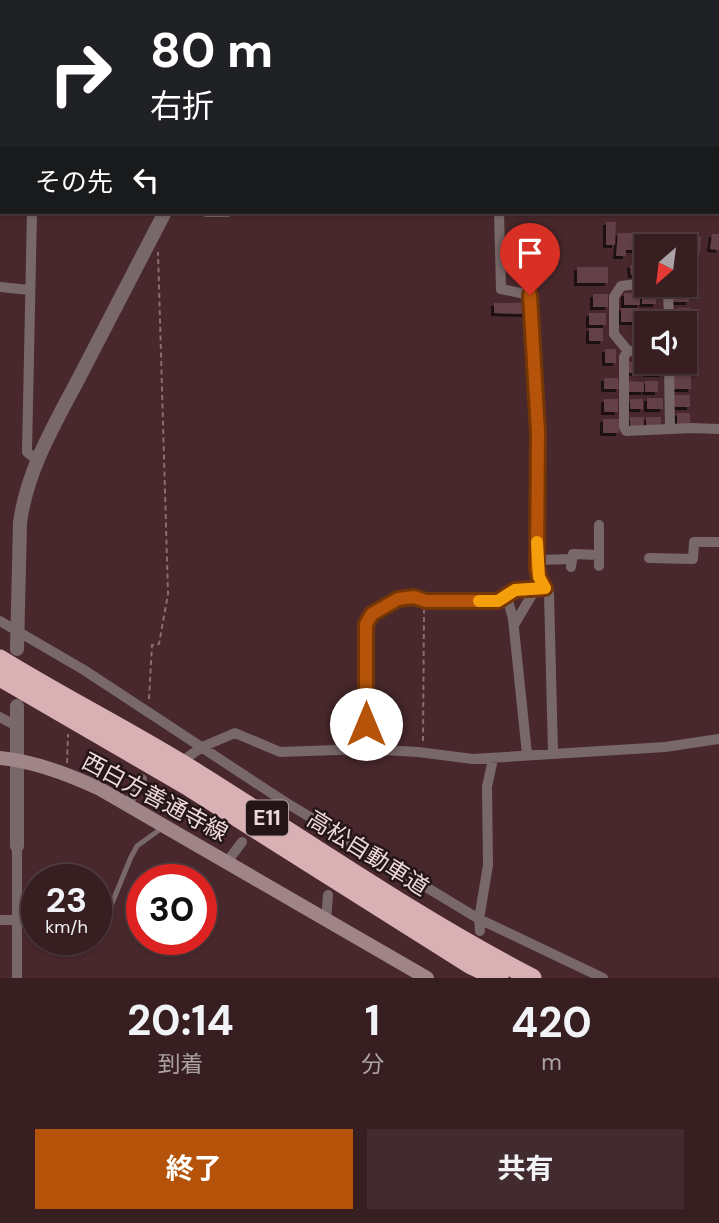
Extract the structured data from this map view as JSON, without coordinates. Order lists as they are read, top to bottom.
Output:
{
  "streets": {
    "highway": ["E11", "高松自動車道"],
    "main road": ["西白方善通寺線"]
  },
  "north": "bottom left",
  "page": {
    "turn": ["80 m", "右折"],
    "then": "その先",
    "speed": "23 km/h",
    "limit": "30",
    "eta": [
      "20:14",
      "到着",
      "1",
      "分",
      "420",
      "m"
    ],
    "buttons": ["終了", "共有"]
  }
}
